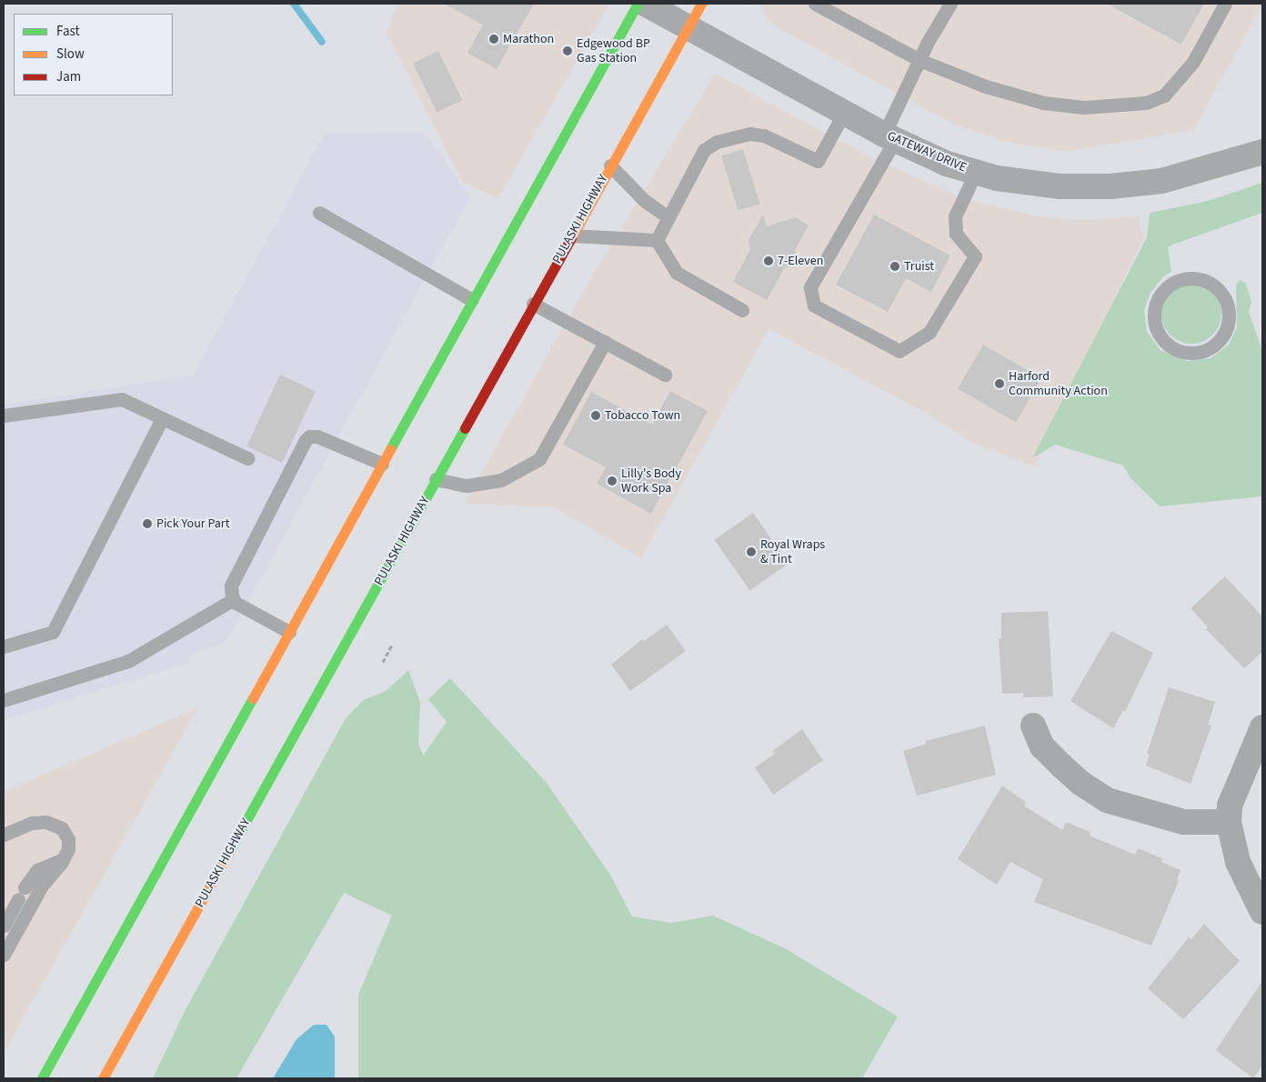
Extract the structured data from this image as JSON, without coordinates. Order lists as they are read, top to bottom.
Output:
{
  "streets": {
    "highway": ["PULASKI HIGHWAY"],
    "street": ["GATEWAY DRIVE"]
  },
  "crossings": [
    ["GATEWAY DRIVE", "PULASKI HIGHWAY"]
  ],
  "places": [
    "Marathon",
    "Edgewood BP Gas Station",
    "7-Eleven",
    "Truist",
    "Harford Community Action",
    "Tobacco Town",
    "Lilly's Body Work Spa",
    "Pick Your Part",
    "Royal Wraps & Tint"
  ],
  "legend": ["Fast", "Slow", "Jam"]
}
